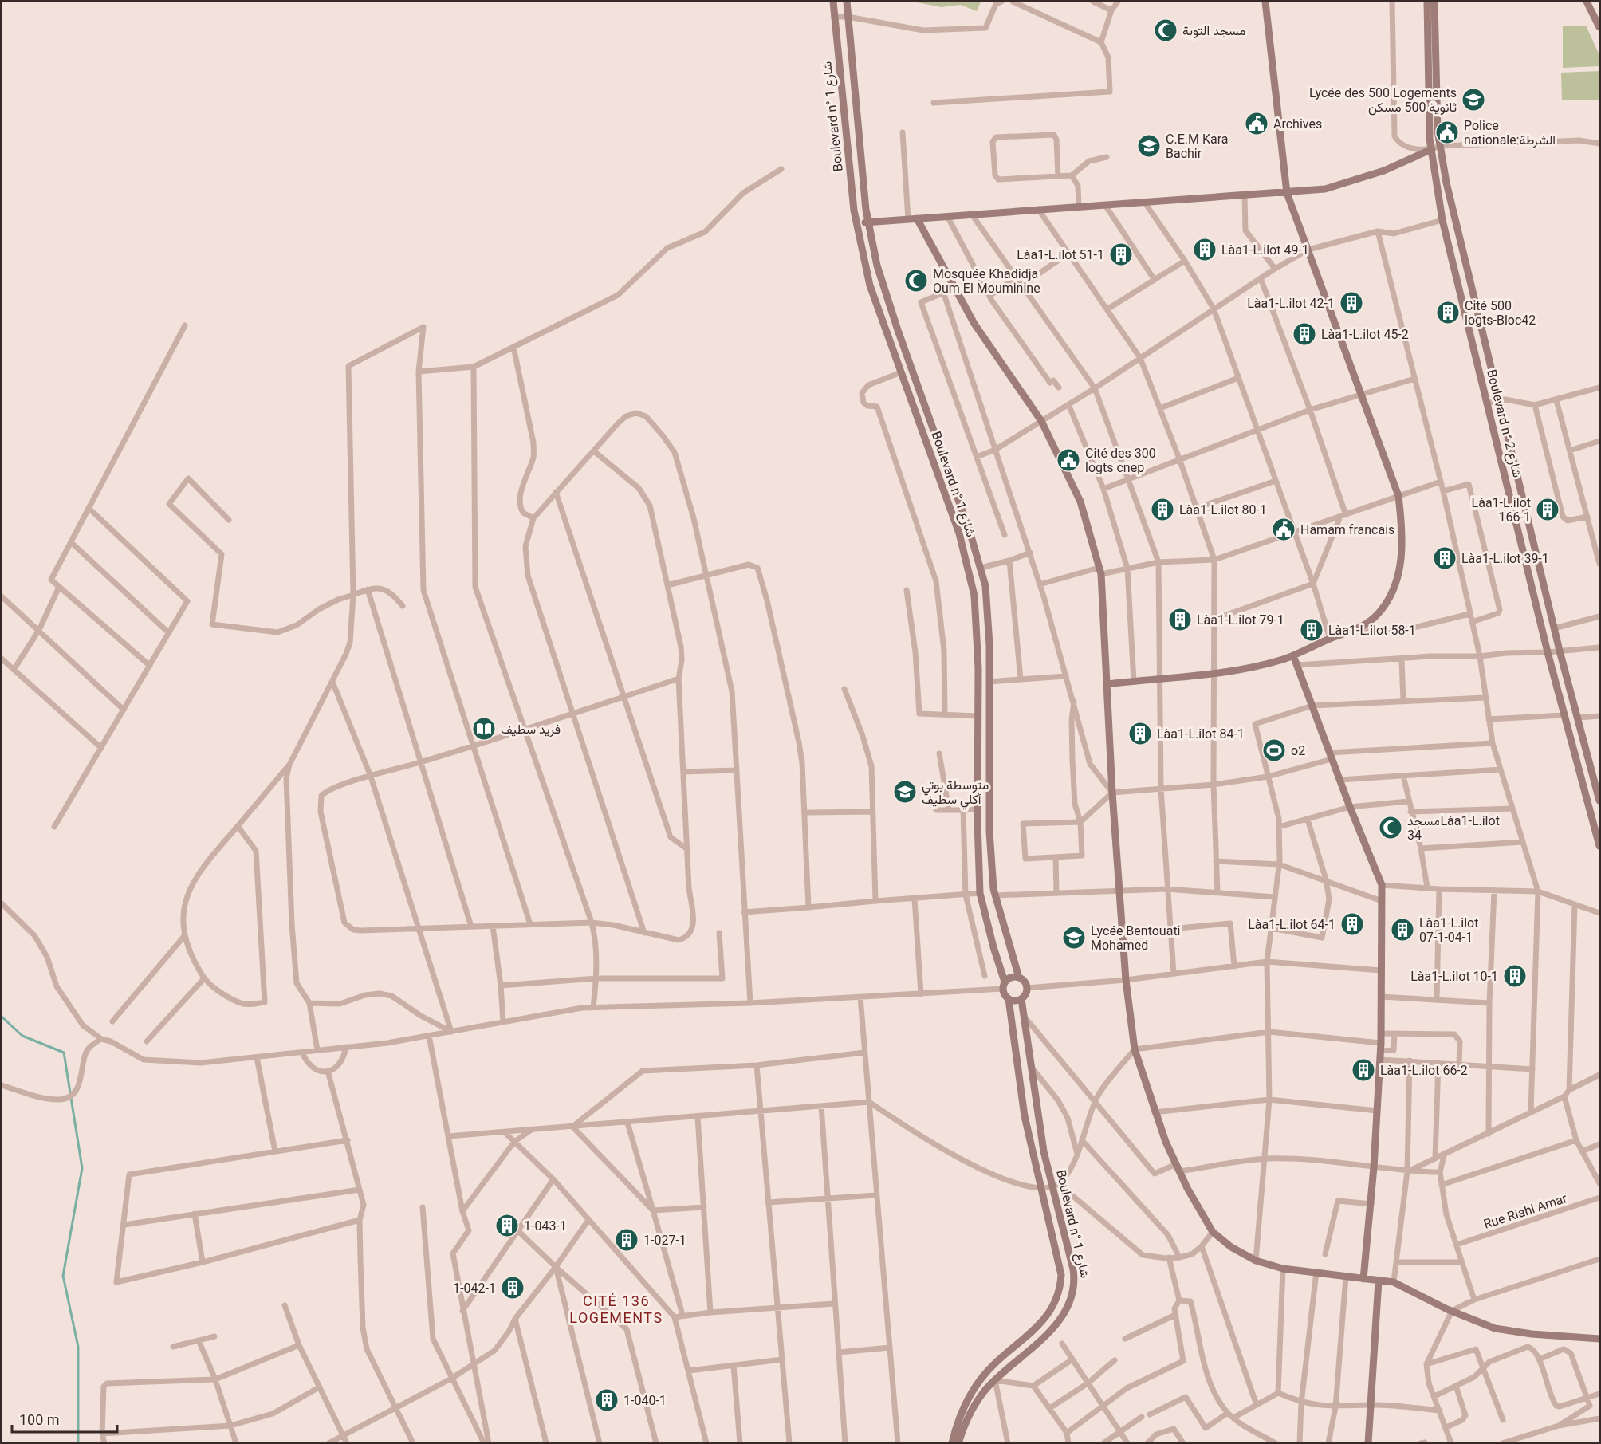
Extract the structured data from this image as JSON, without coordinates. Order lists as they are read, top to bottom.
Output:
{
  "streets": {
    "main road": ["Boulevard n° شارع 1", "Boulevard n° شارع 2"],
    "street": ["Rue Riahi Amar"]
  },
  "districts": ["CITÉ 136 LOGEMENTS"],
  "places": {
    "mosque": ["مسجد التوبة", "Mosquée Khadidja Oum El Mouminine", "مسجدLàa1-L.ilot 34"],
    "school or university": [
      "Lycée des 500 Logements ثانوية 500 مسكن",
      "C.E.M Kara Bachir",
      "متوسطة بوتي أكلي سطيف",
      "Lycée Bentouati Mohamed"
    ],
    "public building": [
      "Archives",
      "Police nationale:الشرطة",
      "Cité des 300 logts cnep",
      "Hamam francais"
    ],
    "building": [
      "Làa1-L.ilot 49-1",
      "Làa1-L.ilot 51-1",
      "Làa1-L.ilot 42-1",
      "Cité 500 logts-Bloc42",
      "Làa1-L.ilot 45-2",
      "Làa1-L.ilot 80-1",
      "Làa1-L.ilot 166-1",
      "Làa1-L.ilot 39-1",
      "Làa1-L.ilot 79-1",
      "Làa1-L.ilot 58-1",
      "Làa1-L.ilot 84-1",
      "Làa1-L.ilot 64-1",
      "Làa1-L.ilot 07-1-04-1",
      "Làa1-L.ilot 10-1",
      "Làa1-L.ilot 66-2",
      "1-043-1",
      "1-027-1",
      "1-042-1",
      "1-040-1"
    ],
    "library": ["فريد سطيف"],
    "sports": ["o2"]
  },
  "scale_bar": "100 m"
}
